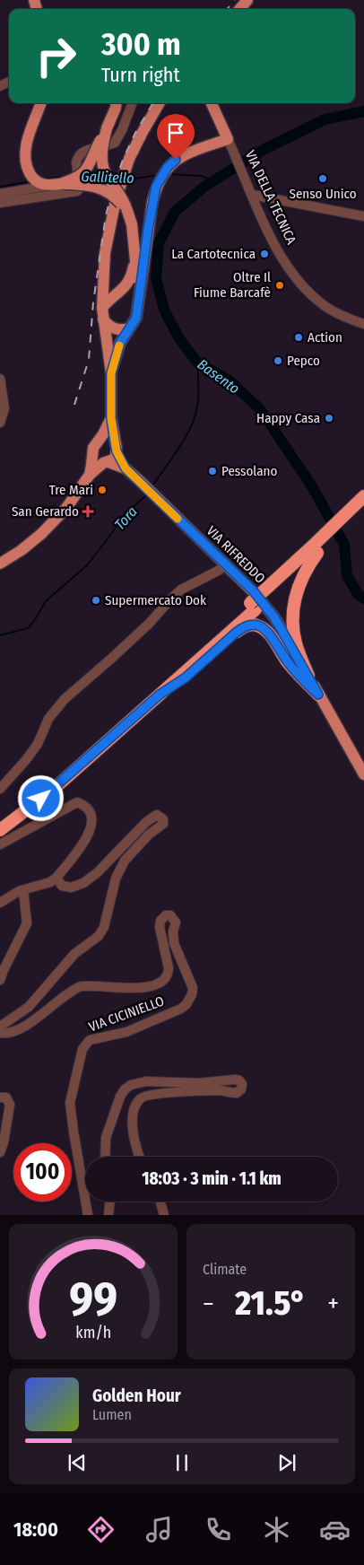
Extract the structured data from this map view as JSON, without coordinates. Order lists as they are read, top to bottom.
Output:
{
  "streets": {
    "main road": ["VIA DELLA TECNICA", "VIA RIFREDDO"],
    "street": ["VIA CICINIELLO"]
  },
  "water": ["Gallitello", "Basento", "Tora"],
  "places": {
    "other": [
      "Senso Unico",
      "La Cartotecnica",
      "Oltre Il Fiume Barcafè",
      "Action",
      "Pepco",
      "Happy Casa",
      "Pessolano",
      "Tre Mari",
      "Supermercato Dok"
    ],
    "health": ["San Gerardo"]
  },
  "page": {
    "turn": ["300 m", "Turn right"],
    "limit": "100",
    "trip": "18:03 · 3 min · 1.1 km",
    "tile": "Climate",
    "heat": ["−", "21.5°", "+"],
    "song": ["Golden Hour", "Lumen"],
    "tabs": "18:00",
    "gauge": ["99", "km/h"]
  }
}
